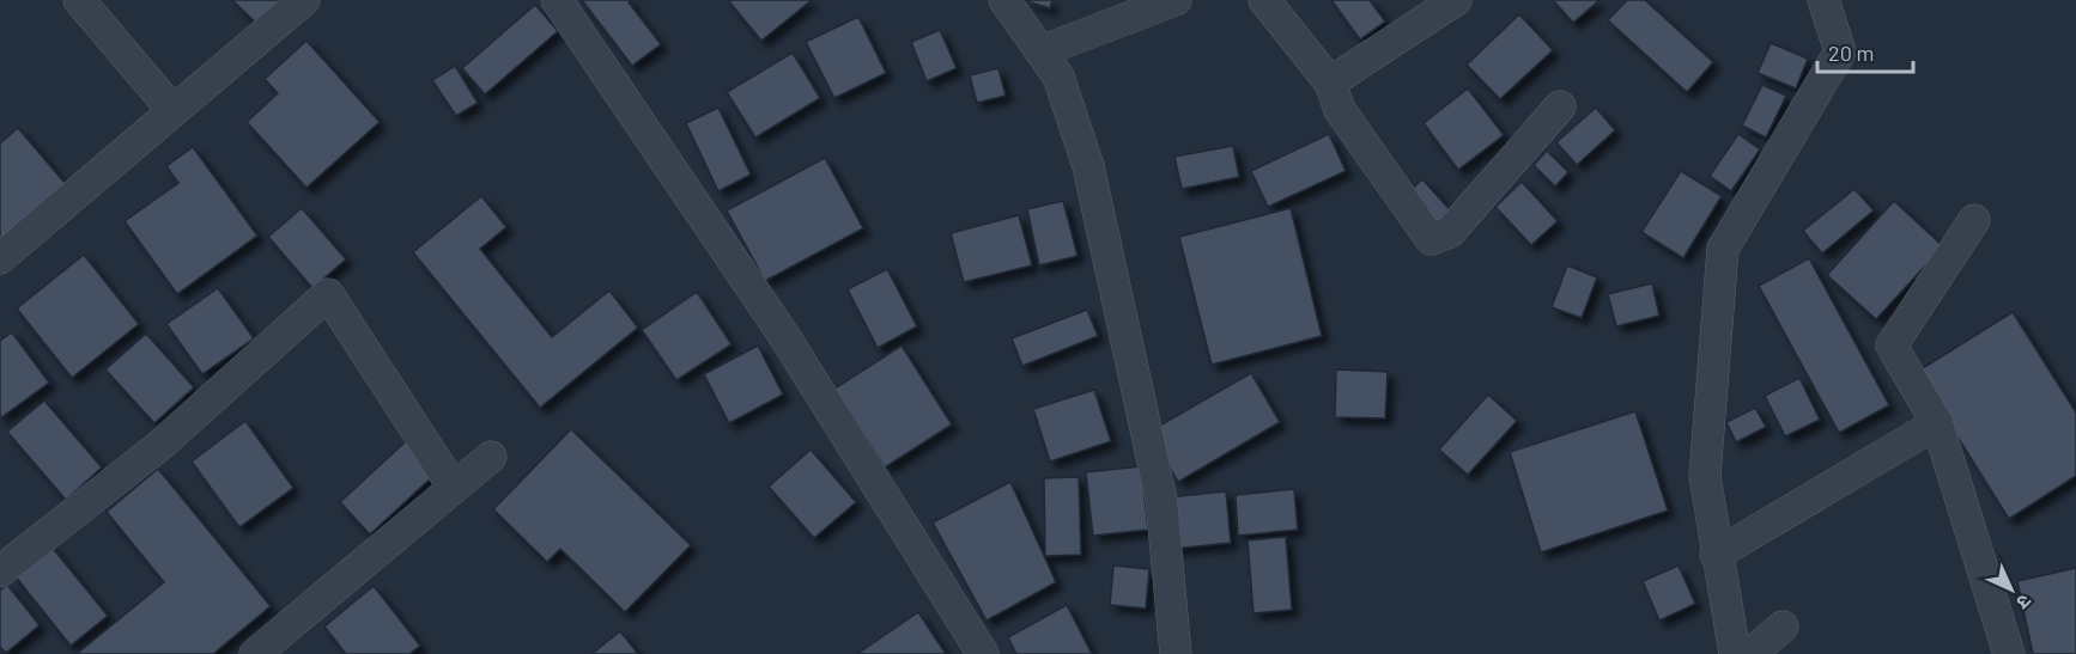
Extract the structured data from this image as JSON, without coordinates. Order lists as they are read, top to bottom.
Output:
{
  "scale_bar": "20 m",
  "north": "bottom right"
}
